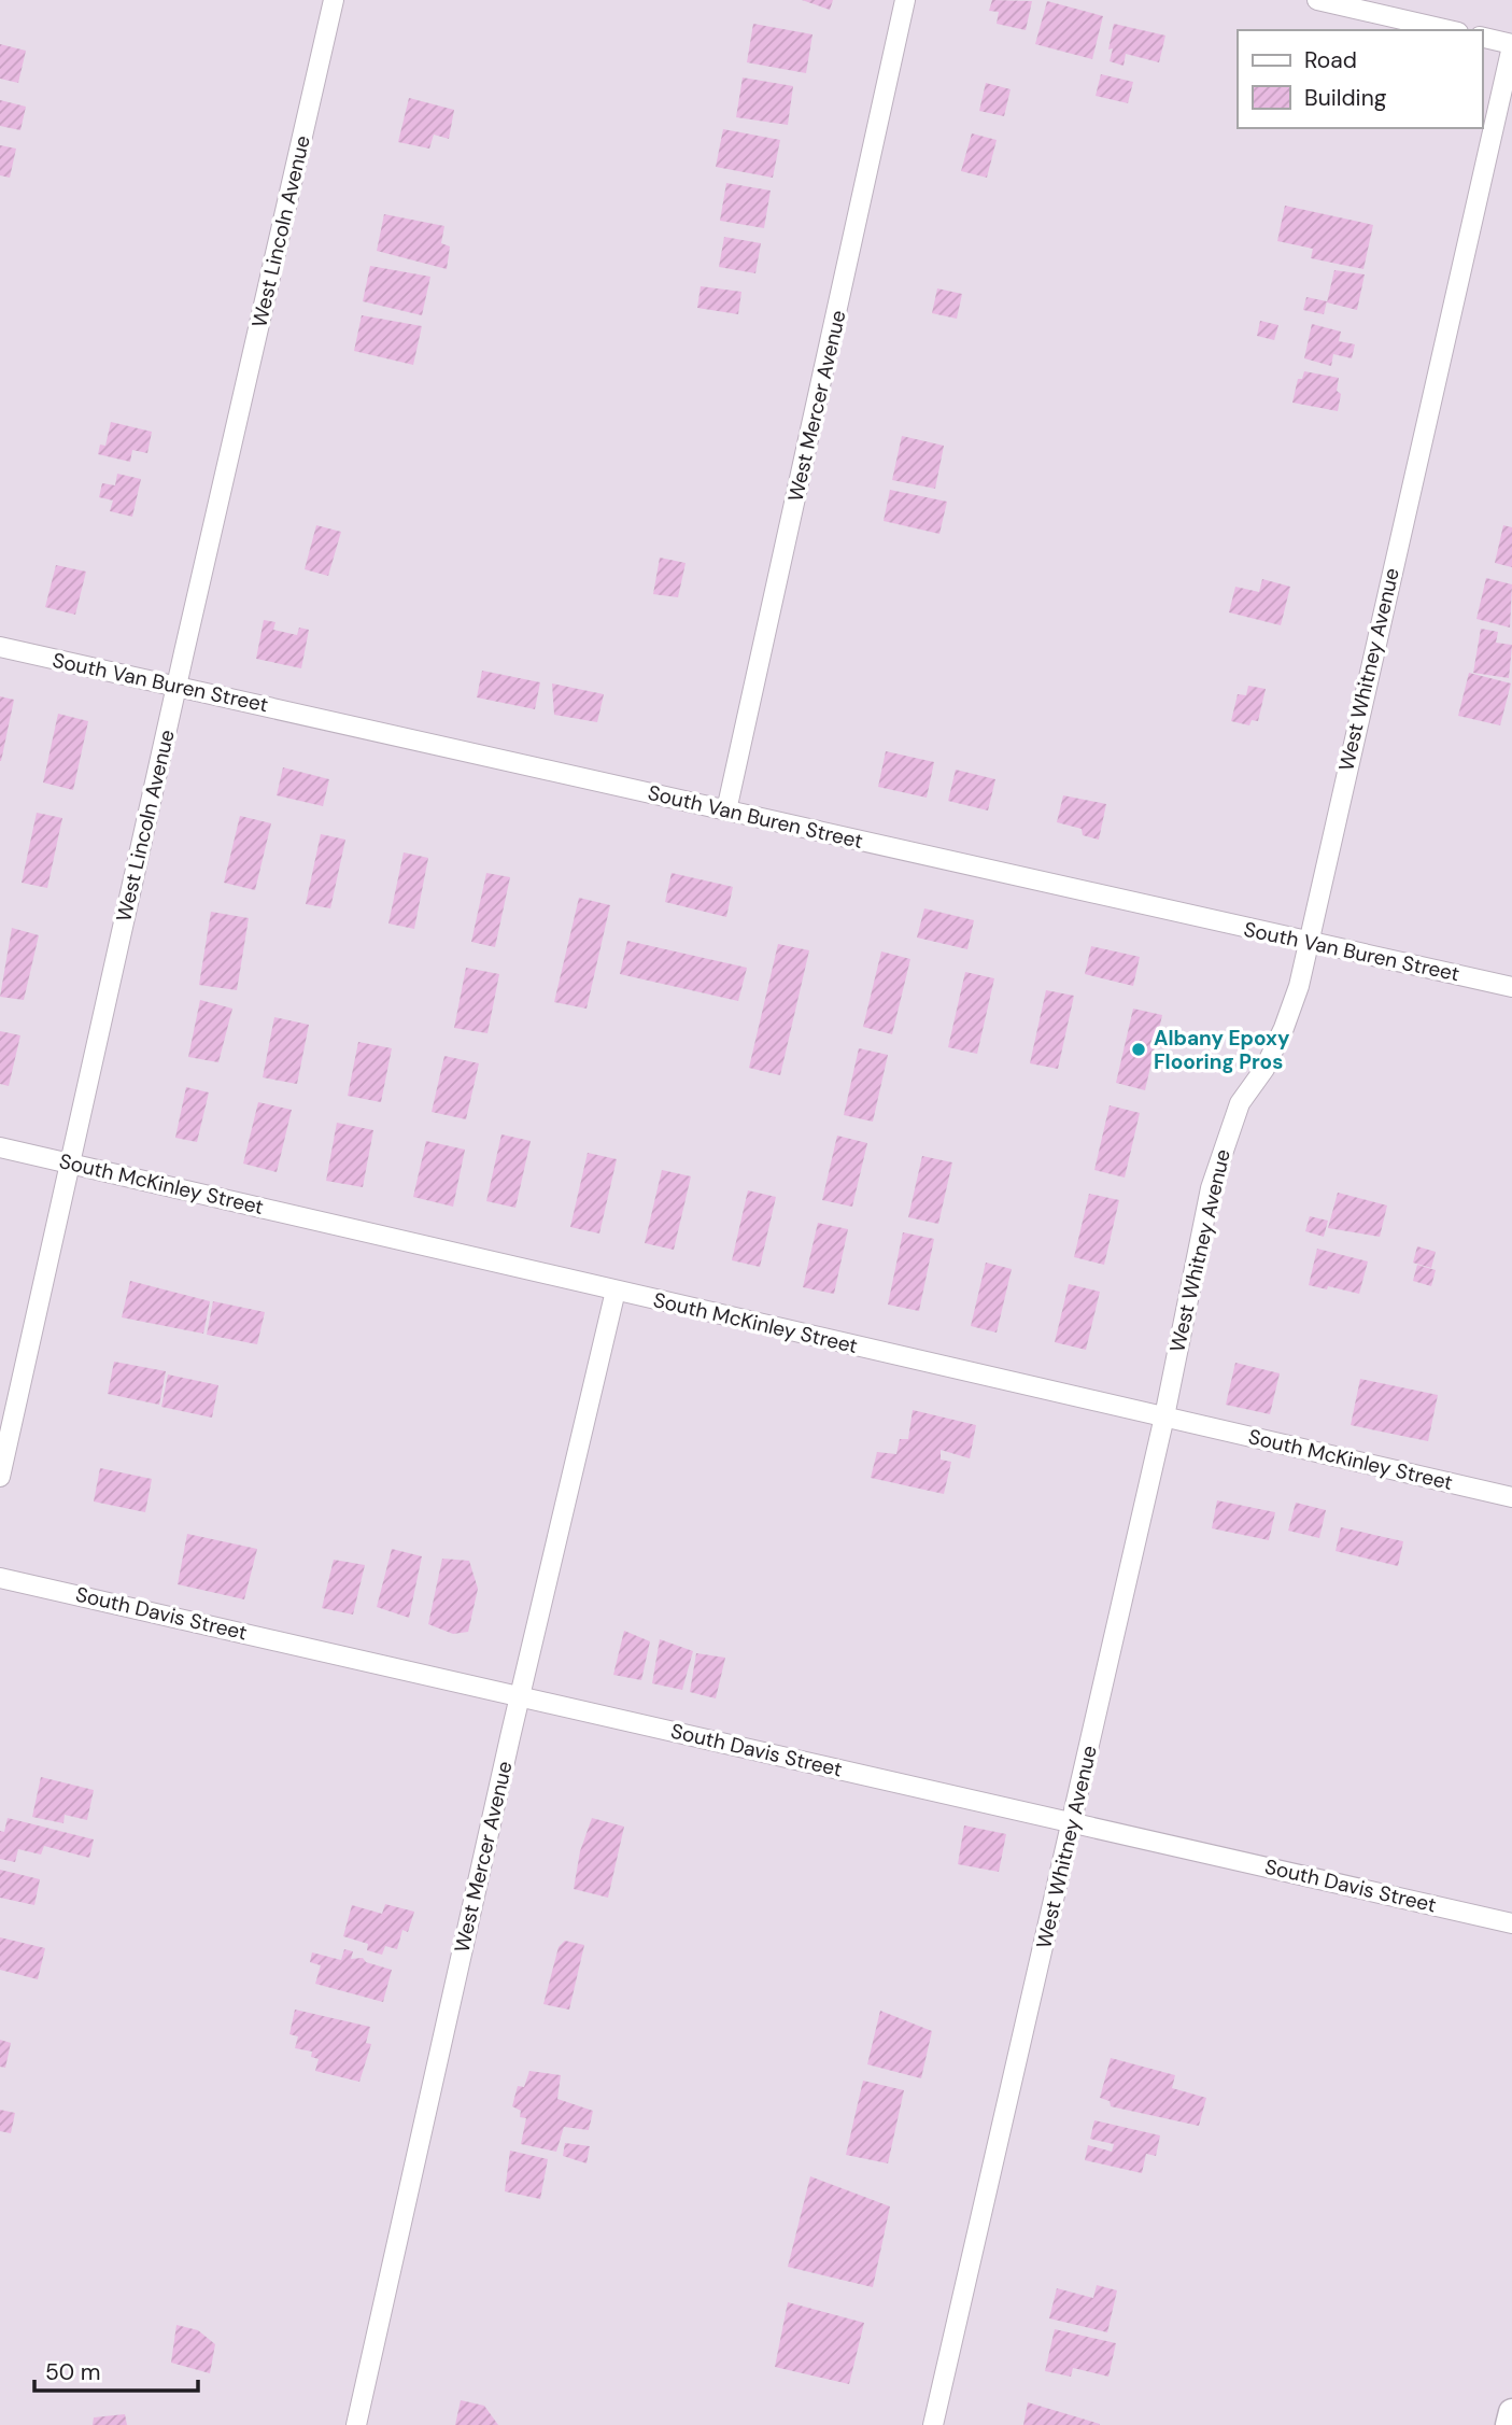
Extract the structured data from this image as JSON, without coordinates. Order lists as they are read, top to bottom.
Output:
{
  "streets": {
    "street": [
      "West Lincoln Avenue",
      "West Mercer Avenue",
      "West Whitney Avenue",
      "South Van Buren Street",
      "South McKinley Street",
      "South Davis Street"
    ]
  },
  "crossings": [
    ["West Lincoln Avenue", "South Van Buren Street"],
    ["West Lincoln Avenue", "South McKinley Street"],
    ["West Mercer Avenue", "South Van Buren Street"],
    ["West Mercer Avenue", "South McKinley Street"],
    ["West Mercer Avenue", "South Davis Street"],
    ["West Whitney Avenue", "South Van Buren Street"],
    ["West Whitney Avenue", "South McKinley Street"],
    ["West Whitney Avenue", "South Davis Street"]
  ],
  "places": ["Albany Epoxy Flooring Pros"],
  "legend": ["Road", "Building"],
  "scale_bar": "50 m"
}
